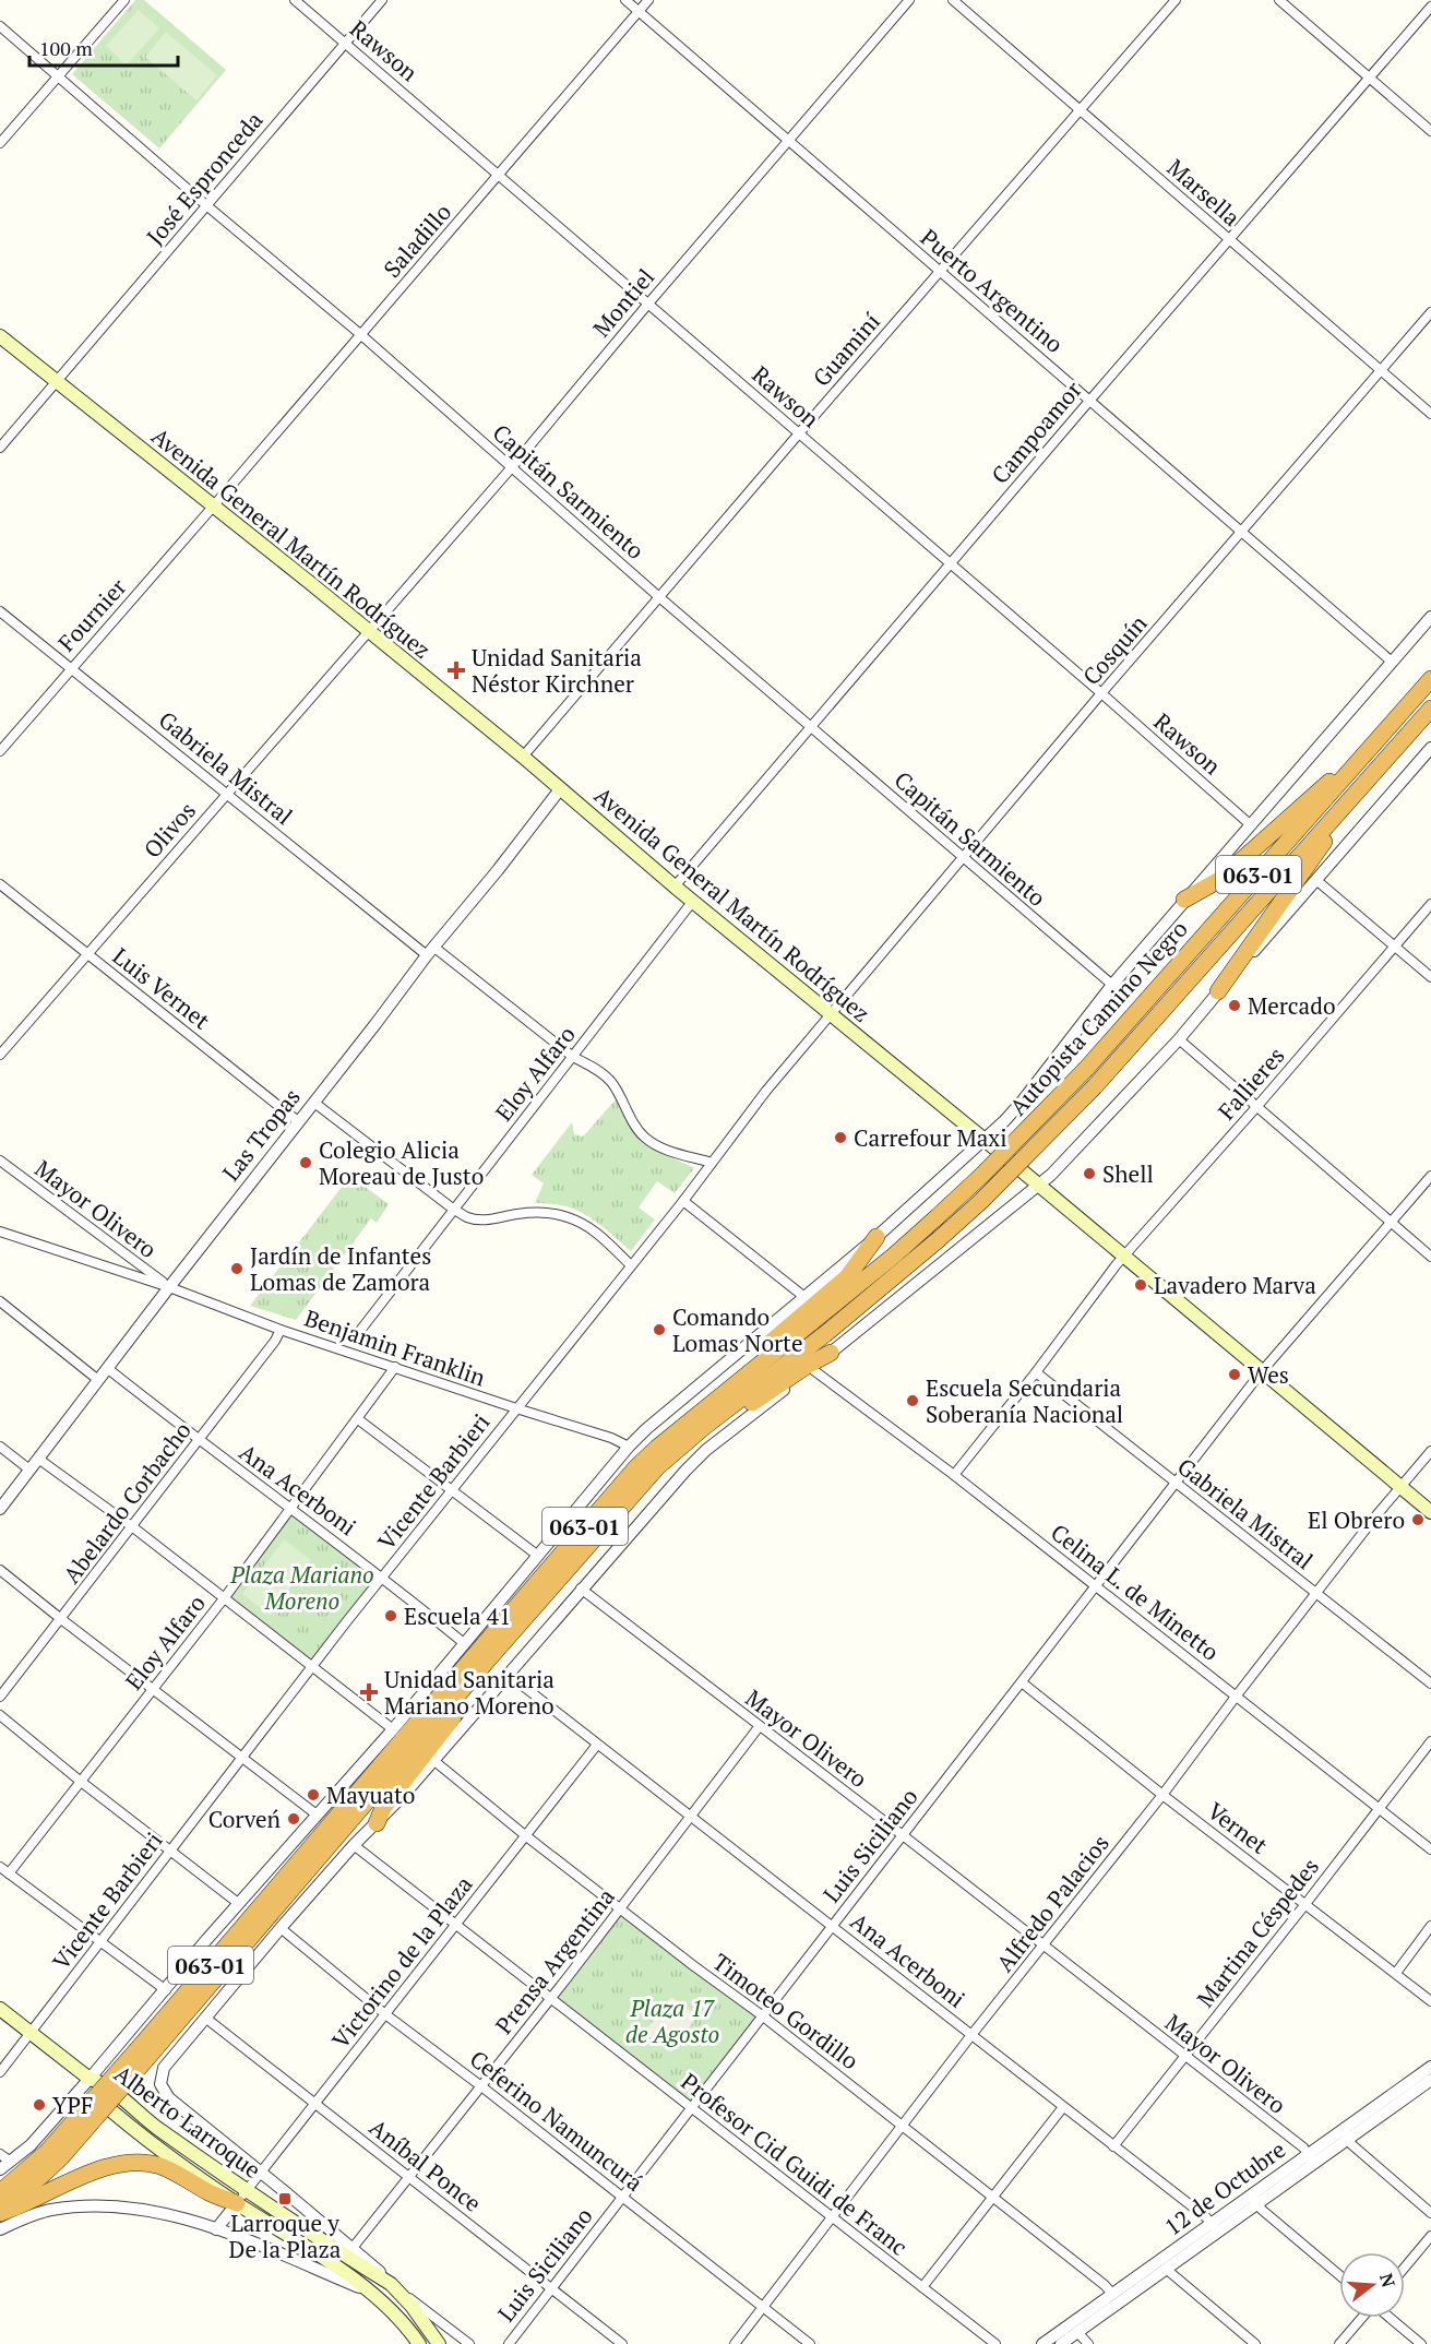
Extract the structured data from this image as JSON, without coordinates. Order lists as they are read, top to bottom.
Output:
{
  "streets": {
    "highway": ["063-01", "Autopista Camino Negro"],
    "main road": ["Avenida General Martín Rodríguez", "Alberto Larroque"],
    "street": [
      "Rawson",
      "José Espronceda",
      "Marsella",
      "Saladillo",
      "Puerto Argentino",
      "Montiel",
      "Guaminí",
      "Campoamor",
      "Capitán Sarmiento",
      "Fournier",
      "Cosquín",
      "Gabriela Mistral",
      "Olivos",
      "Luis Vernet",
      "Eloy Alfaro",
      "Fallieres",
      "Las Tropas",
      "Mayor Olivero",
      "Benjamin Franklin",
      "Vicente Barbieri",
      "Ana Acerboni",
      "Abelardo Corbacho",
      "Celina L. de Minetto",
      "Vernet",
      "Luis Siciliano",
      "Alfredo Palacios",
      "Martina Céspedes",
      "Prensa Argentina",
      "Victorino de la Plaza",
      "Timoteo Gordillo",
      "Ceferino Namuncurá",
      "Profesor Cid Guidi de Franc",
      "Aníbal Ponce",
      "12 de Octubre"
    ]
  },
  "crossings": [
    ["Rawson", "José Espronceda"],
    ["Rawson", "Saladillo"],
    ["Rawson", "Montiel"],
    ["Rawson", "Guaminí"],
    ["Rawson", "Campoamor"],
    ["Rawson", "Cosquín"],
    ["José Espronceda", "Capitán Sarmiento"],
    ["José Espronceda", "Avenida General Martín Rodríguez"],
    ["Marsella", "Guaminí"],
    ["Marsella", "Campoamor"],
    ["Marsella", "Cosquín"],
    ["Saladillo", "Puerto Argentino"],
    ["Saladillo", "Capitán Sarmiento"],
    ["Saladillo", "Avenida General Martín Rodríguez"],
    ["Saladillo", "Fournier"],
    ["Puerto Argentino", "Montiel"],
    ["Puerto Argentino", "Guaminí"],
    ["Puerto Argentino", "Campoamor"],
    ["Puerto Argentino", "Cosquín"],
    ["Montiel", "Capitán Sarmiento"],
    ["Montiel", "Avenida General Martín Rodríguez"],
    ["Montiel", "Olivos"],
    ["Guaminí", "Capitán Sarmiento"],
    ["Guaminí", "Avenida General Martín Rodríguez"],
    ["Campoamor", "Capitán Sarmiento"],
    ["Campoamor", "Avenida General Martín Rodríguez"],
    ["Capitán Sarmiento", "Cosquín"],
    ["Avenida General Martín Rodríguez", "Fournier"],
    ["Avenida General Martín Rodríguez", "Cosquín"],
    ["Avenida General Martín Rodríguez", "Olivos"],
    ["Avenida General Martín Rodríguez", "Eloy Alfaro"],
    ["Avenida General Martín Rodríguez", "Fallieres"],
    ["Avenida General Martín Rodríguez", "Las Tropas"],
    ["Avenida General Martín Rodríguez", "Vicente Barbieri"],
    ["Avenida General Martín Rodríguez", "Luis Siciliano"],
    ["Avenida General Martín Rodríguez", "Alfredo Palacios"],
    ["Fournier", "Gabriela Mistral"],
    ["Cosquín", "Vicente Barbieri"],
    ["Gabriela Mistral", "Olivos"],
    ["Gabriela Mistral", "Eloy Alfaro"],
    ["Gabriela Mistral", "Las Tropas"],
    ["Gabriela Mistral", "Vicente Barbieri"],
    ["Gabriela Mistral", "Luis Siciliano"],
    ["Gabriela Mistral", "Alfredo Palacios"],
    ["Olivos", "Luis Vernet"],
    ["Luis Vernet", "Las Tropas"],
    ["Eloy Alfaro", "Benjamin Franklin"],
    ["Eloy Alfaro", "Ana Acerboni"],
    ["Las Tropas", "Mayor Olivero"],
    ["Las Tropas", "Benjamin Franklin"],
    ["Las Tropas", "Ana Acerboni"],
    ["Mayor Olivero", "Benjamin Franklin"],
    ["Mayor Olivero", "Luis Siciliano"],
    ["Mayor Olivero", "Alfredo Palacios"],
    ["Mayor Olivero", "Martina Céspedes"],
    ["Mayor Olivero", "Prensa Argentina"],
    ["Mayor Olivero", "12 de Octubre"],
    ["Benjamin Franklin", "Vicente Barbieri"],
    ["Benjamin Franklin", "Abelardo Corbacho"],
    ["Vicente Barbieri", "Ana Acerboni"],
    ["Ana Acerboni", "Abelardo Corbacho"],
    ["Ana Acerboni", "Luis Siciliano"],
    ["Ana Acerboni", "Alfredo Palacios"],
    ["Ana Acerboni", "Martina Céspedes"],
    ["Ana Acerboni", "Prensa Argentina"],
    ["Ana Acerboni", "Victorino de la Plaza"],
    ["Ana Acerboni", "12 de Octubre"],
    ["Celina L. de Minetto", "Luis Siciliano"],
    ["Celina L. de Minetto", "Alfredo Palacios"],
    ["Celina L. de Minetto", "Martina Céspedes"],
    ["Vernet", "Luis Siciliano"],
    ["Vernet", "Alfredo Palacios"],
    ["Vernet", "Martina Céspedes"],
    ["Luis Siciliano", "Timoteo Gordillo"],
    ["Luis Siciliano", "Ceferino Namuncurá"],
    ["Luis Siciliano", "Profesor Cid Guidi de Franc"],
    ["Luis Siciliano", "Aníbal Ponce"],
    ["Alfredo Palacios", "Timoteo Gordillo"],
    ["Alfredo Palacios", "Ceferino Namuncurá"],
    ["Alfredo Palacios", "Profesor Cid Guidi de Franc"],
    ["Prensa Argentina", "Timoteo Gordillo"],
    ["Prensa Argentina", "Ceferino Namuncurá"],
    ["Prensa Argentina", "Profesor Cid Guidi de Franc"],
    ["Prensa Argentina", "Aníbal Ponce"],
    ["Victorino de la Plaza", "Timoteo Gordillo"],
    ["Victorino de la Plaza", "Ceferino Namuncurá"],
    ["Victorino de la Plaza", "Alberto Larroque"],
    ["Victorino de la Plaza", "Profesor Cid Guidi de Franc"],
    ["Victorino de la Plaza", "Aníbal Ponce"],
    ["Timoteo Gordillo", "12 de Octubre"]
  ],
  "parks": ["Plaza Mariano Moreno", "Plaza 17 de Agosto"],
  "places": {
    "health": ["Unidad Sanitaria Néstor Kirchner", "Unidad Sanitaria Mariano Moreno"],
    "other": [
      "Mercado",
      "Carrefour Maxi",
      "Colegio Alicia Moreau de Justo",
      "Shell",
      "Jardín de Infantes Lomas de Zamora",
      "Lavadero Marva",
      "Comando Lomas Norte",
      "Wes",
      "Escuela Secundaria Soberanía Nacional",
      "El Obrero",
      "Escuela 41",
      "Mayuato",
      "Corveń",
      "YPF"
    ],
    "transit": ["Larroque y De la Plaza"]
  },
  "scale_bar": "100 m",
  "north": "right"
}
